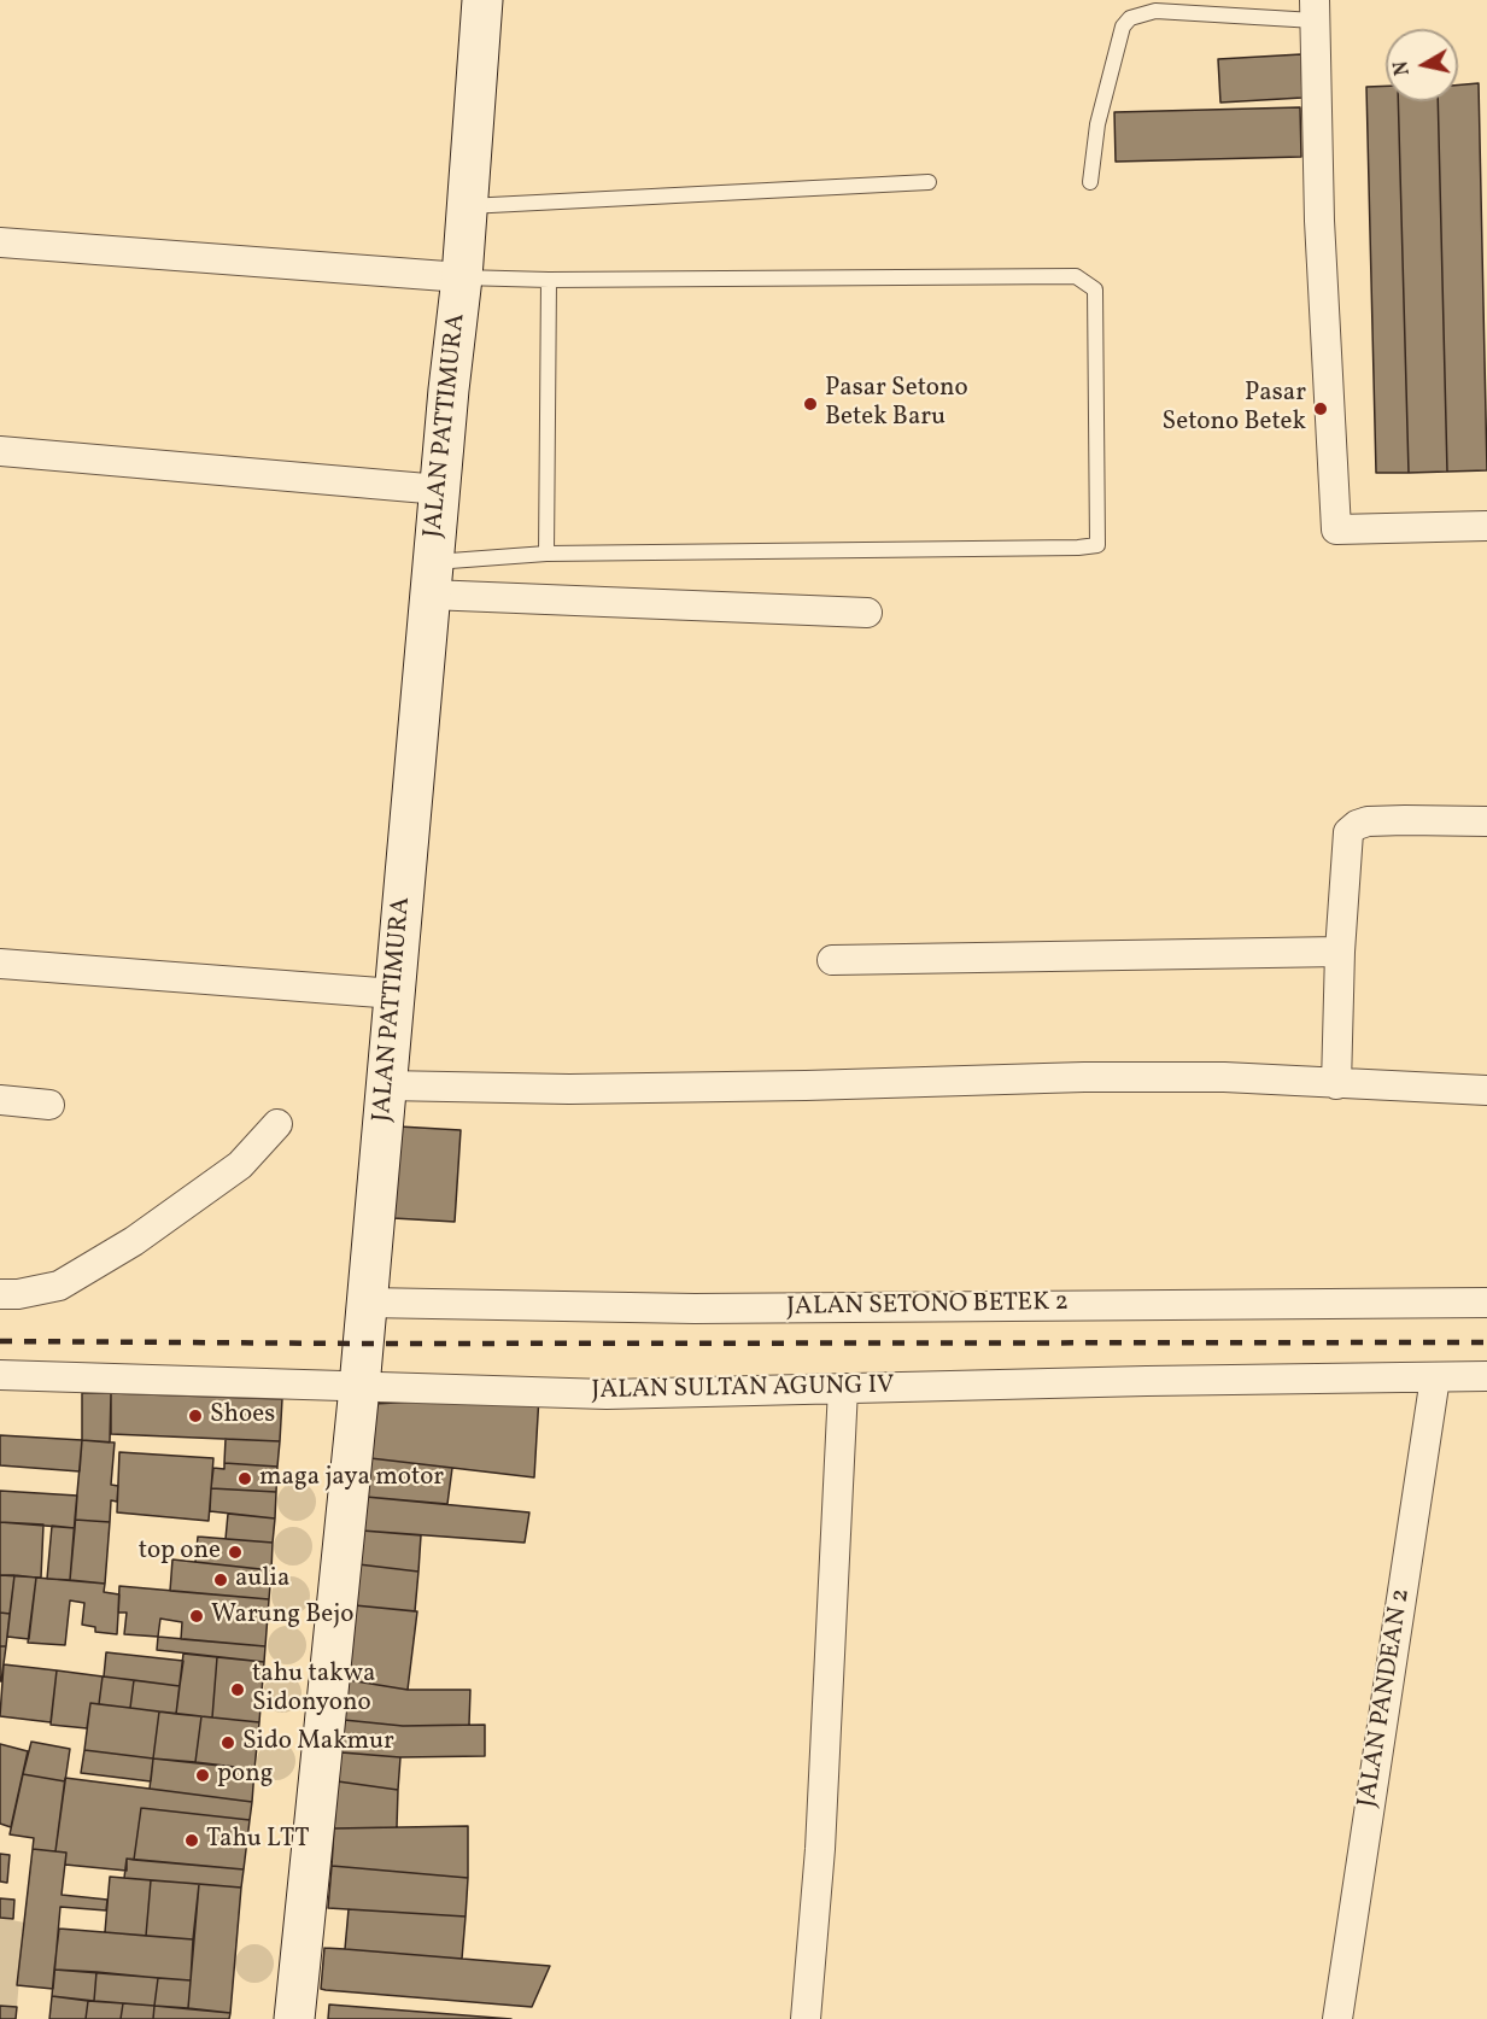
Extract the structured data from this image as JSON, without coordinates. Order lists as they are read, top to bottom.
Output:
{
  "streets": {
    "main road": ["JALAN PATTIMURA"],
    "street": ["JALAN SETONO BETEK 2", "JALAN SULTAN AGUNG IV", "JALAN PANDEAN 2"]
  },
  "crossings": [
    ["JALAN PATTIMURA", "JALAN SETONO BETEK 2"],
    ["JALAN PATTIMURA", "JALAN SULTAN AGUNG IV"],
    ["JALAN SULTAN AGUNG IV", "JALAN PANDEAN 2"]
  ],
  "places": [
    "Pasar Setono Betek Baru",
    "Pasar Setono Betek",
    "Shoes",
    "maga jaya motor",
    "top one",
    "aulia",
    "Warung Bejo",
    "tahu takwa Sidonyono",
    "Sido Makmur",
    "pong",
    "Tahu LTT"
  ],
  "north": "left"
}
